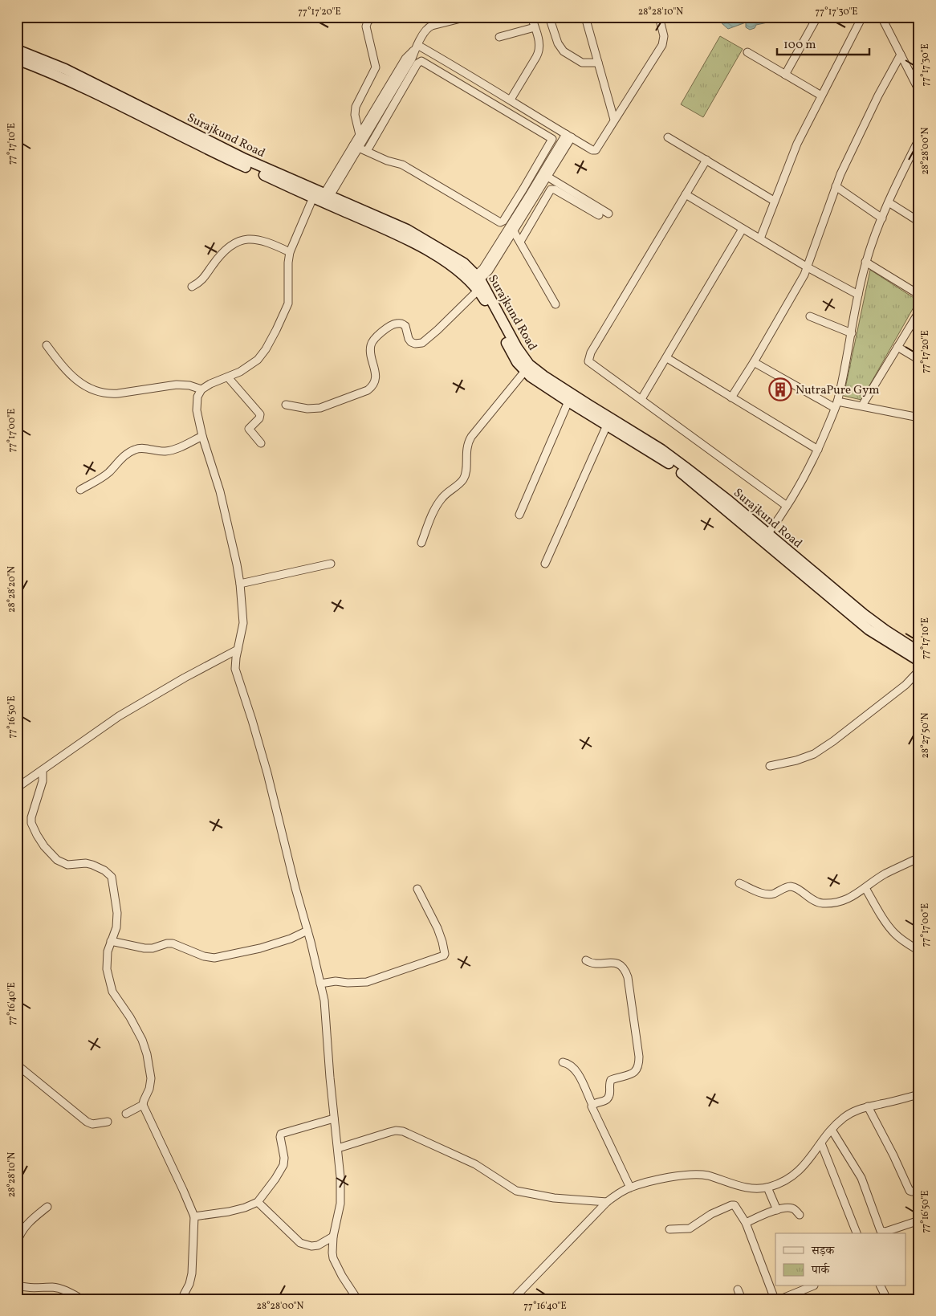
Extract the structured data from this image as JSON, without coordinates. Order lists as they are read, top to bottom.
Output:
{
  "streets": {
    "main road": ["Surajkund Road"]
  },
  "places": {
    "building": ["NutraPure Gym"]
  },
  "legend": ["सड़क", "पार्क"],
  "scale_bar": "100 m",
  "coordinates": [
    "77°17'20\"E",
    "28°28'10\"N",
    "77°17'30\"E",
    "77°17'10\"E",
    "28°28'00\"N",
    "77°17'00\"E",
    "28°28'20\"N",
    "77°16'50\"E",
    "28°27'50\"N",
    "77°16'40\"E"
  ]
}
